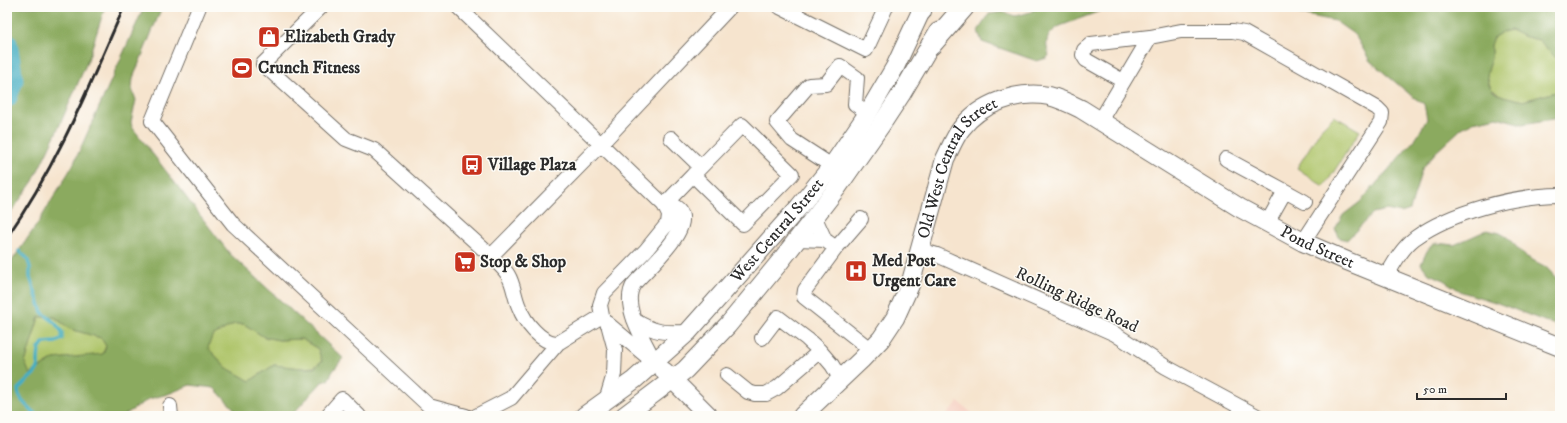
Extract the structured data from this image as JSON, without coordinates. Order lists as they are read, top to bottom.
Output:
{
  "streets": {
    "main road": ["Old West Central Street", "West Central Street", "Pond Street"],
    "street": ["Rolling Ridge Road"]
  },
  "crossings": [
    ["Old West Central Street", "Pond Street"],
    ["Old West Central Street", "Rolling Ridge Road"]
  ],
  "places": {
    "shop": ["Elizabeth Grady"],
    "sports": ["Crunch Fitness"],
    "bus stop": ["Village Plaza"],
    "supermarket": ["Stop & Shop"],
    "hospital": ["Med Post Urgent Care"]
  },
  "scale_bar": "50 m"
}
